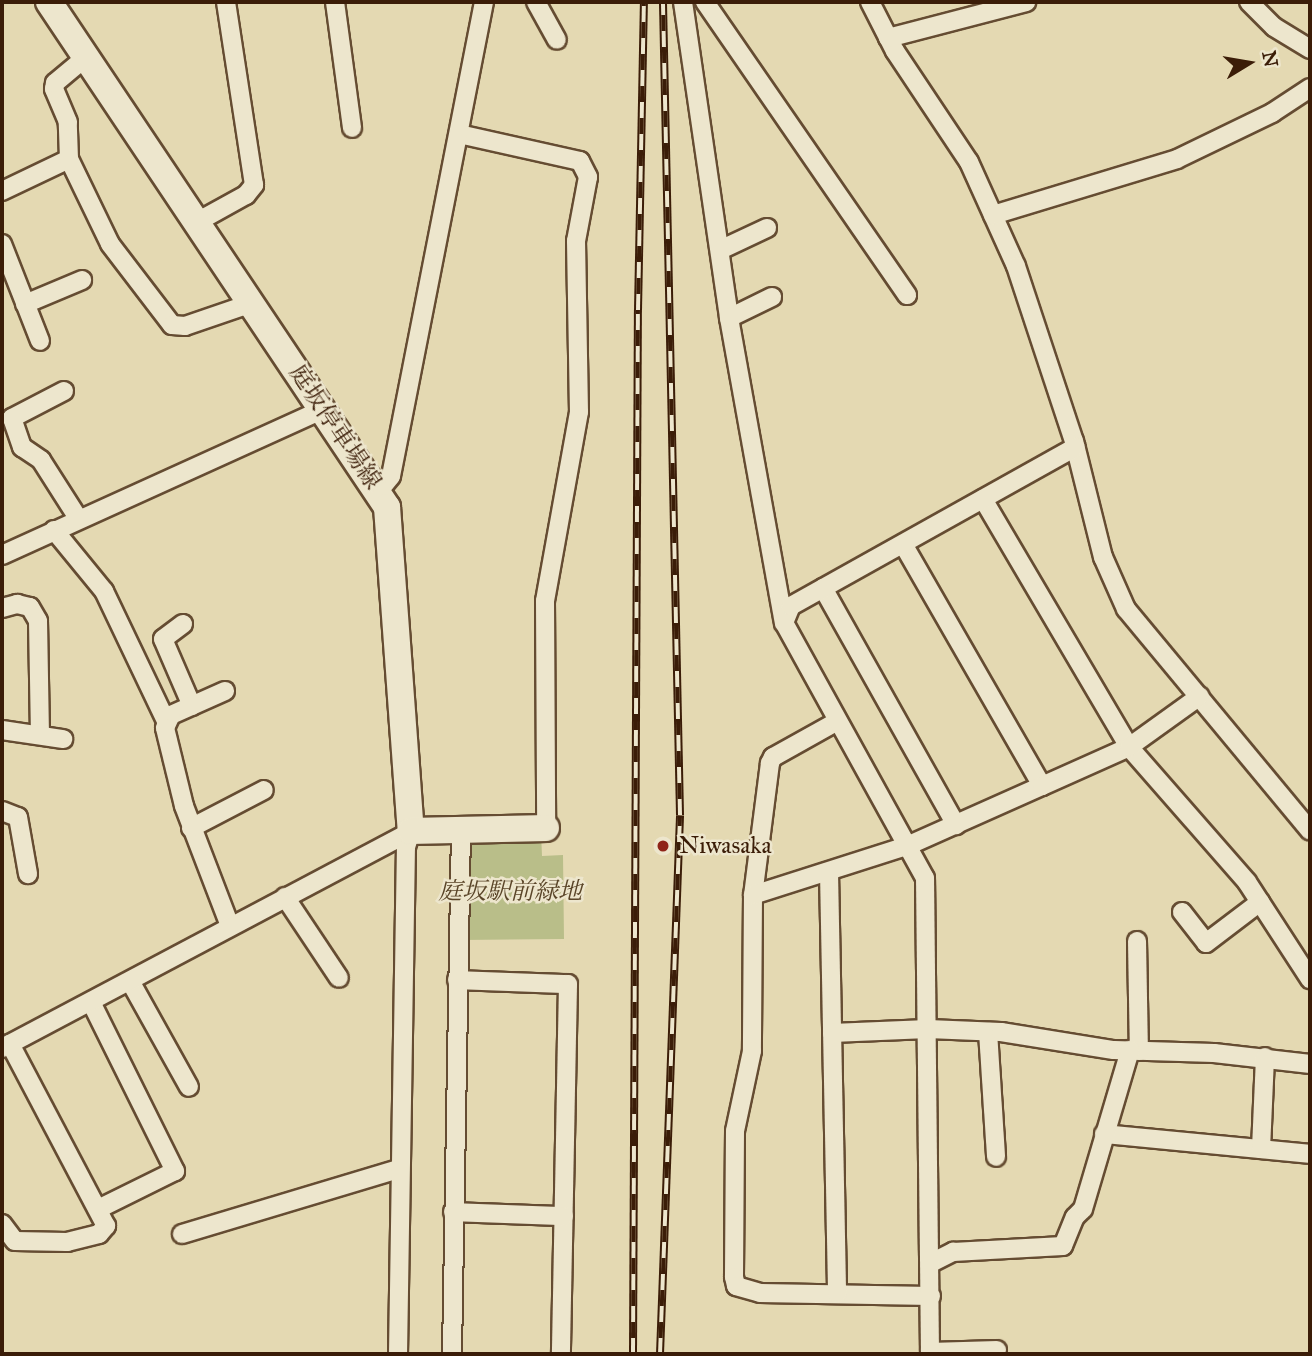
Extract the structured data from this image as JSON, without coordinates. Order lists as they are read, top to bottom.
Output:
{
  "streets": {
    "main road": ["庭坂停車場線"]
  },
  "parks": ["庭坂駅前緑地"],
  "places": ["Niwasaka"],
  "north": "right"
}
